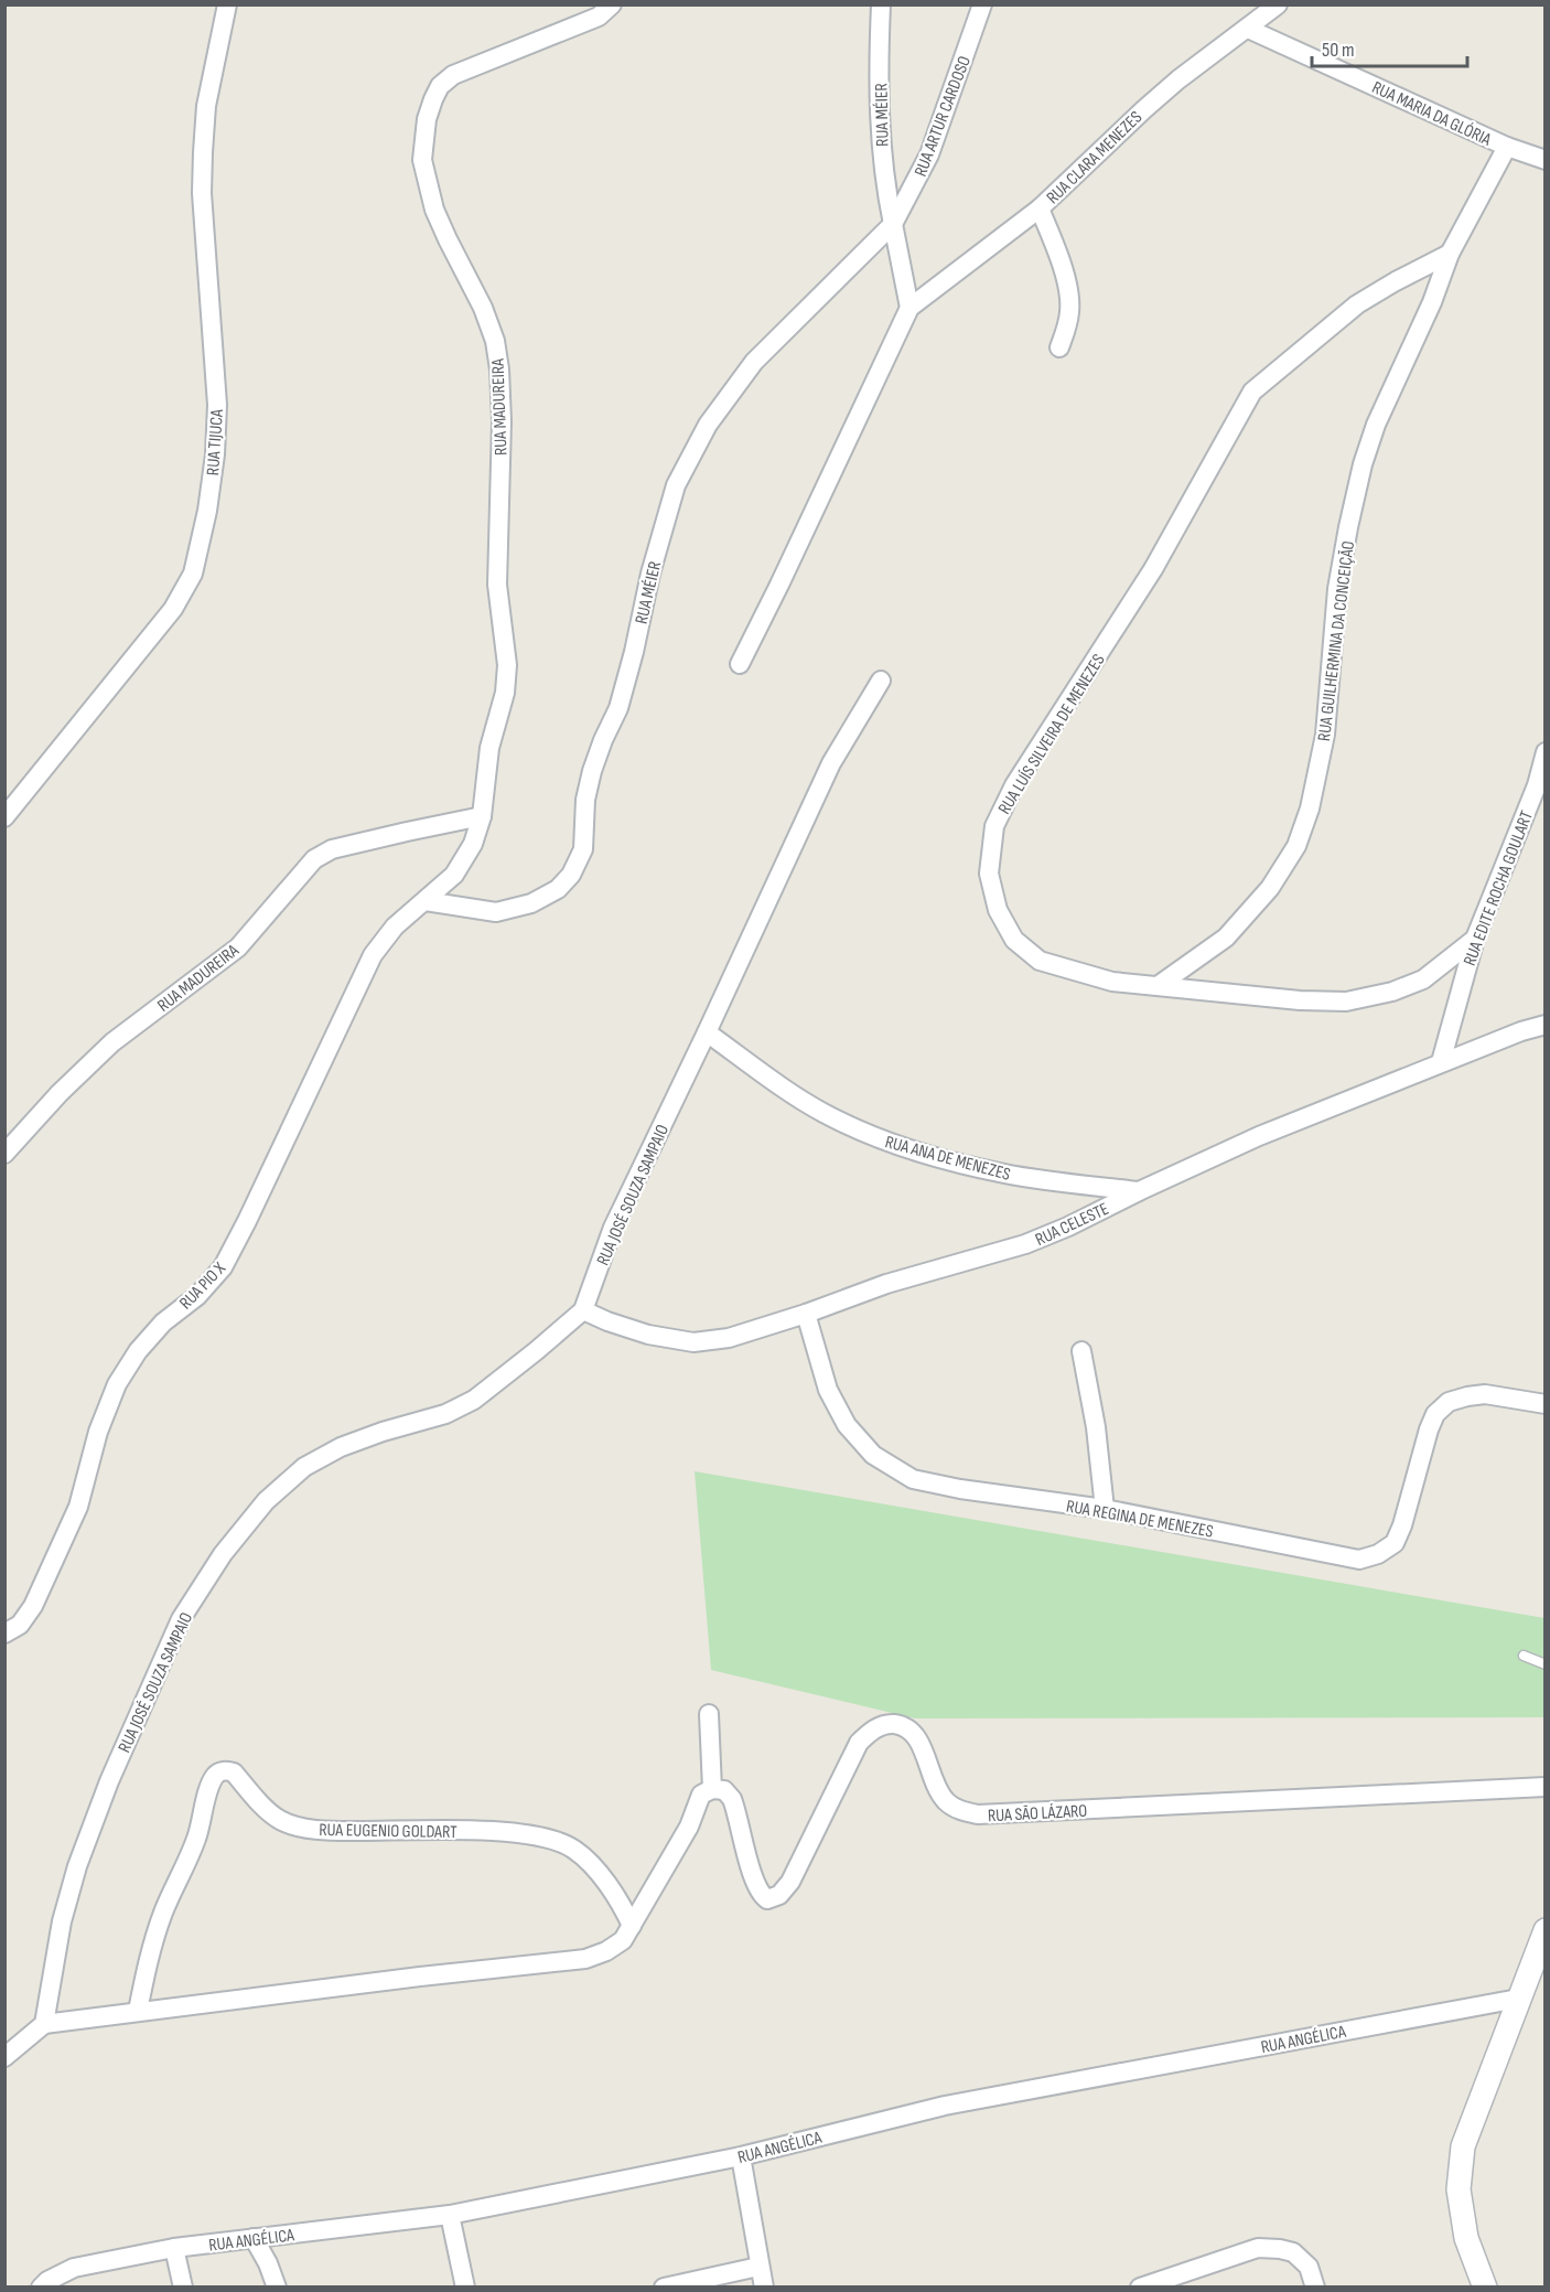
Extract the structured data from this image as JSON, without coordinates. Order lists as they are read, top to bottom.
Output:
{
  "streets": {
    "street": [
      "RUA MARIA DA GLÓRIA",
      "RUA MÉIER",
      "RUA ARTUR CARDOSO",
      "RUA CLARA MENEZES",
      "RUA MADUREIRA",
      "RUA TIJUCA",
      "RUA GUILHERMINA DA CONCEIÇÃO",
      "RUA LUÍS SILVEIRA DE MENEZES",
      "RUA EDITE ROCHA GOULART",
      "RUA ANA DE MENEZES",
      "RUA JOSÉ SOUZA SAMPAIO",
      "RUA CELESTE",
      "RUA PIO X",
      "RUA REGINA DE MENEZES",
      "RUA SÃO LÁZARO",
      "RUA EUGENIO GOLDART",
      "RUA ANGÉLICA"
    ]
  },
  "crossings": [
    ["RUA MARIA DA GLÓRIA", "RUA CLARA MENEZES"],
    ["RUA MARIA DA GLÓRIA", "RUA GUILHERMINA DA CONCEIÇÃO"],
    ["RUA MÉIER", "RUA ARTUR CARDOSO"],
    ["RUA MÉIER", "RUA CLARA MENEZES"],
    ["RUA MÉIER", "RUA MADUREIRA"],
    ["RUA MÉIER", "RUA PIO X"],
    ["RUA MADUREIRA", "RUA PIO X"],
    ["RUA GUILHERMINA DA CONCEIÇÃO", "RUA LUÍS SILVEIRA DE MENEZES"],
    ["RUA LUÍS SILVEIRA DE MENEZES", "RUA EDITE ROCHA GOULART"],
    ["RUA EDITE ROCHA GOULART", "RUA CELESTE"],
    ["RUA ANA DE MENEZES", "RUA JOSÉ SOUZA SAMPAIO"],
    ["RUA ANA DE MENEZES", "RUA CELESTE"],
    ["RUA JOSÉ SOUZA SAMPAIO", "RUA CELESTE"],
    ["RUA CELESTE", "RUA REGINA DE MENEZES"]
  ],
  "scale_bar": "50 m"
}
